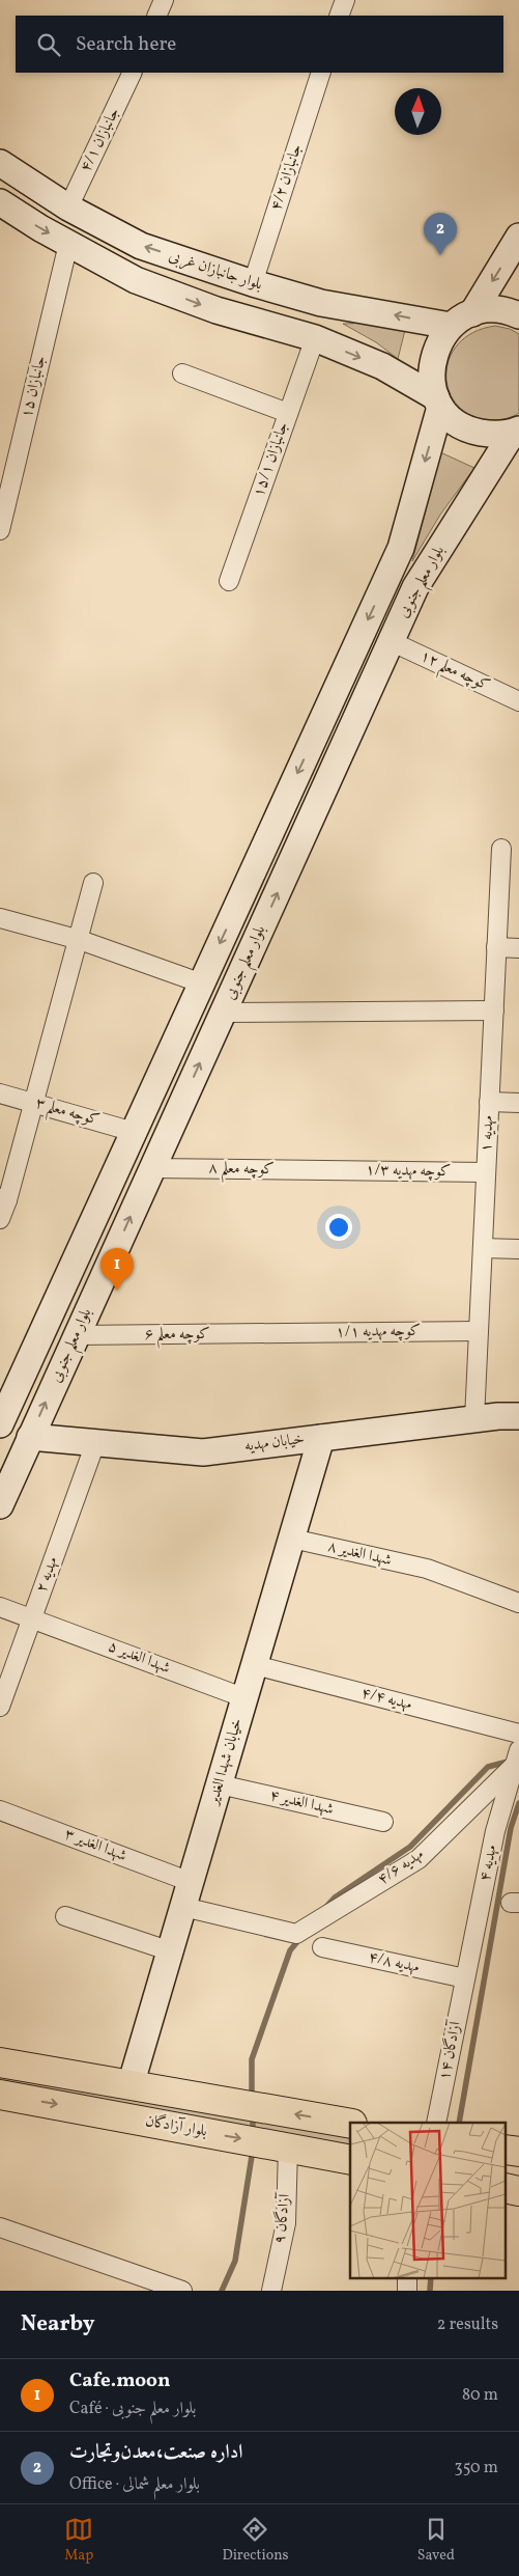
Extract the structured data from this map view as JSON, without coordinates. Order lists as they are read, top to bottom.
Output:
{
  "streets": {
    "main road": [
      "بلوار جانبازان غربی",
      "بلوار معلم جنوبی",
      "خیابان مهدیه",
      "خیابان شهدا الغدیر",
      "بلوار آزادگان"
    ],
    "street": [
      "جانبازان ۴/۱",
      "جانبازان ۴/۲",
      "جانبازان ۱۵",
      "جانبازان ۱۵/۱",
      "کوچه معلم ۱۲",
      "کوچه معلم ۳",
      "مهدیه ۱",
      "کوچه معلم ۸",
      "کوچه مهدیه ۱/۳",
      "کوچه مهدیه ۱/۱",
      "کوچه معلم ۶",
      "شهدا الغدیر ۸",
      "مهدیه ۲",
      "شهدا الغدیر ۵",
      "مهدیه ۴/۴",
      "شهدا الغدیر ۴",
      "شهدا الغدیر ۳",
      "مهدیه ۴",
      "مهدیه ۴/۶",
      "مهدیه ۴/۸",
      "آزادگان ۱۴",
      "آزادگان ۹"
    ]
  },
  "crossings": [
    ["جانبازان ۴/۱", "بلوار جانبازان غربی"],
    ["جانبازان ۴/۲", "بلوار جانبازان غربی"],
    ["بلوار معلم جنوبی", "کوچه معلم ۱۲"],
    ["بلوار معلم جنوبی", "کوچه معلم ۳"],
    ["بلوار معلم جنوبی", "کوچه معلم ۸"],
    ["بلوار معلم جنوبی", "کوچه معلم ۶"],
    ["بلوار معلم جنوبی", "خیابان مهدیه"],
    ["مهدیه ۱", "کوچه مهدیه ۱/۳"],
    ["مهدیه ۱", "کوچه مهدیه ۱/۱"],
    ["مهدیه ۱", "خیابان مهدیه"],
    ["کوچه معلم ۸", "کوچه مهدیه ۱/۳"],
    ["کوچه مهدیه ۱/۱", "کوچه معلم ۶"],
    ["خیابان مهدیه", "مهدیه ۲"],
    ["خیابان مهدیه", "خیابان شهدا الغدیر"],
    ["شهدا الغدیر ۸", "خیابان شهدا الغدیر"],
    ["مهدیه ۲", "شهدا الغدیر ۵"],
    ["شهدا الغدیر ۵", "خیابان شهدا الغدیر"],
    ["مهدیه ۴/۴", "خیابان شهدا الغدیر"],
    ["خیابان شهدا الغدیر", "شهدا الغدیر ۴"],
    ["خیابان شهدا الغدیر", "شهدا الغدیر ۳"],
    ["خیابان شهدا الغدیر", "مهدیه ۴/۶"],
    ["مهدیه ۴", "مهدیه ۴/۶"],
    ["مهدیه ۴", "مهدیه ۴/۸"],
    ["مهدیه ۴", "آزادگان ۱۴"],
    ["مهدیه ۴/۸", "آزادگان ۱۴"],
    ["بلوار آزادگان", "آزادگان ۹"]
  ],
  "north": "top",
  "page": {
    "search": "Search here",
    "pins": ["2", "1"],
    "heading": ["Nearby", "2 results"],
    "list": [
      {
        "mark": "1",
        "name": "Cafe.moon",
        "note": "Café · بلوار معلم جنوبی",
        "value": "80 m"
      },
      {
        "mark": "2",
        "name": "اداره صنعت،معدن‌و‌تجارت",
        "note": "Office · بلوار معلم شمالی",
        "value": "350 m"
      }
    ],
    "nav": ["Map", "Directions", "Saved"]
  }
}
